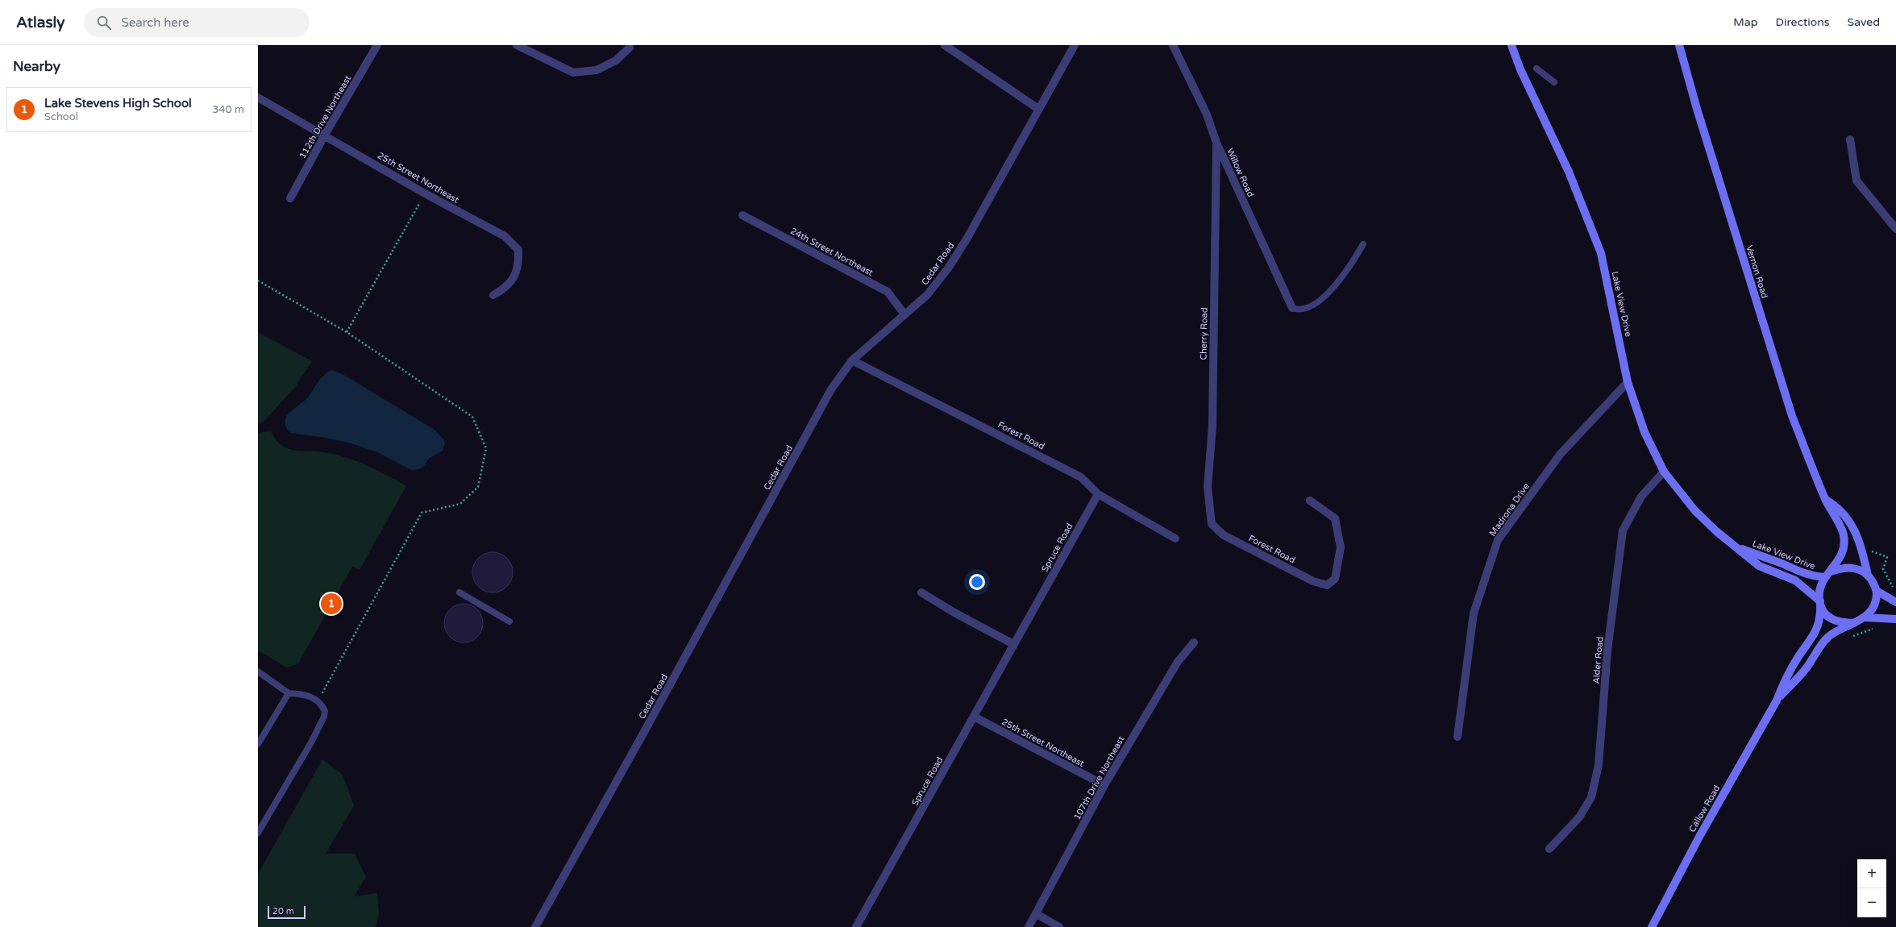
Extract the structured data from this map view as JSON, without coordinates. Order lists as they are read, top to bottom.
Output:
{
  "streets": {
    "street": [
      "112th Drive Northeast",
      "Willow Road",
      "25th Street Northeast",
      "24th Street Northeast",
      "Cedar Road",
      "Vernon Road",
      "Lake View Drive",
      "Cherry Road",
      "Forest Road",
      "Madrona Drive",
      "Spruce Road",
      "Alder Road",
      "107th Drive Northeast",
      "Callow Road"
    ]
  },
  "crossings": [
    ["112th Drive Northeast", "25th Street Northeast"],
    ["Willow Road", "Cherry Road"],
    ["25th Street Northeast", "Spruce Road"],
    ["25th Street Northeast", "107th Drive Northeast"],
    ["24th Street Northeast", "Cedar Road"],
    ["Cedar Road", "Forest Road"],
    ["Vernon Road", "Lake View Drive"],
    ["Vernon Road", "Callow Road"],
    ["Lake View Drive", "Madrona Drive"],
    ["Lake View Drive", "Alder Road"],
    ["Lake View Drive", "Callow Road"],
    ["Cherry Road", "Forest Road"],
    ["Forest Road", "Spruce Road"]
  ],
  "scale_bar": "20 m",
  "page": {
    "header": "Atlasly",
    "search": "Search here",
    "nav": ["Map", "Directions", "Saved"],
    "heading": "Nearby",
    "list": [
      {
        "mark": "1",
        "name": "Lake Stevens High School",
        "note": "School",
        "value": "340 m"
      }
    ],
    "pins": "1",
    "map_buttons": ["+", "−"],
    "scale": "20 m"
  }
}
